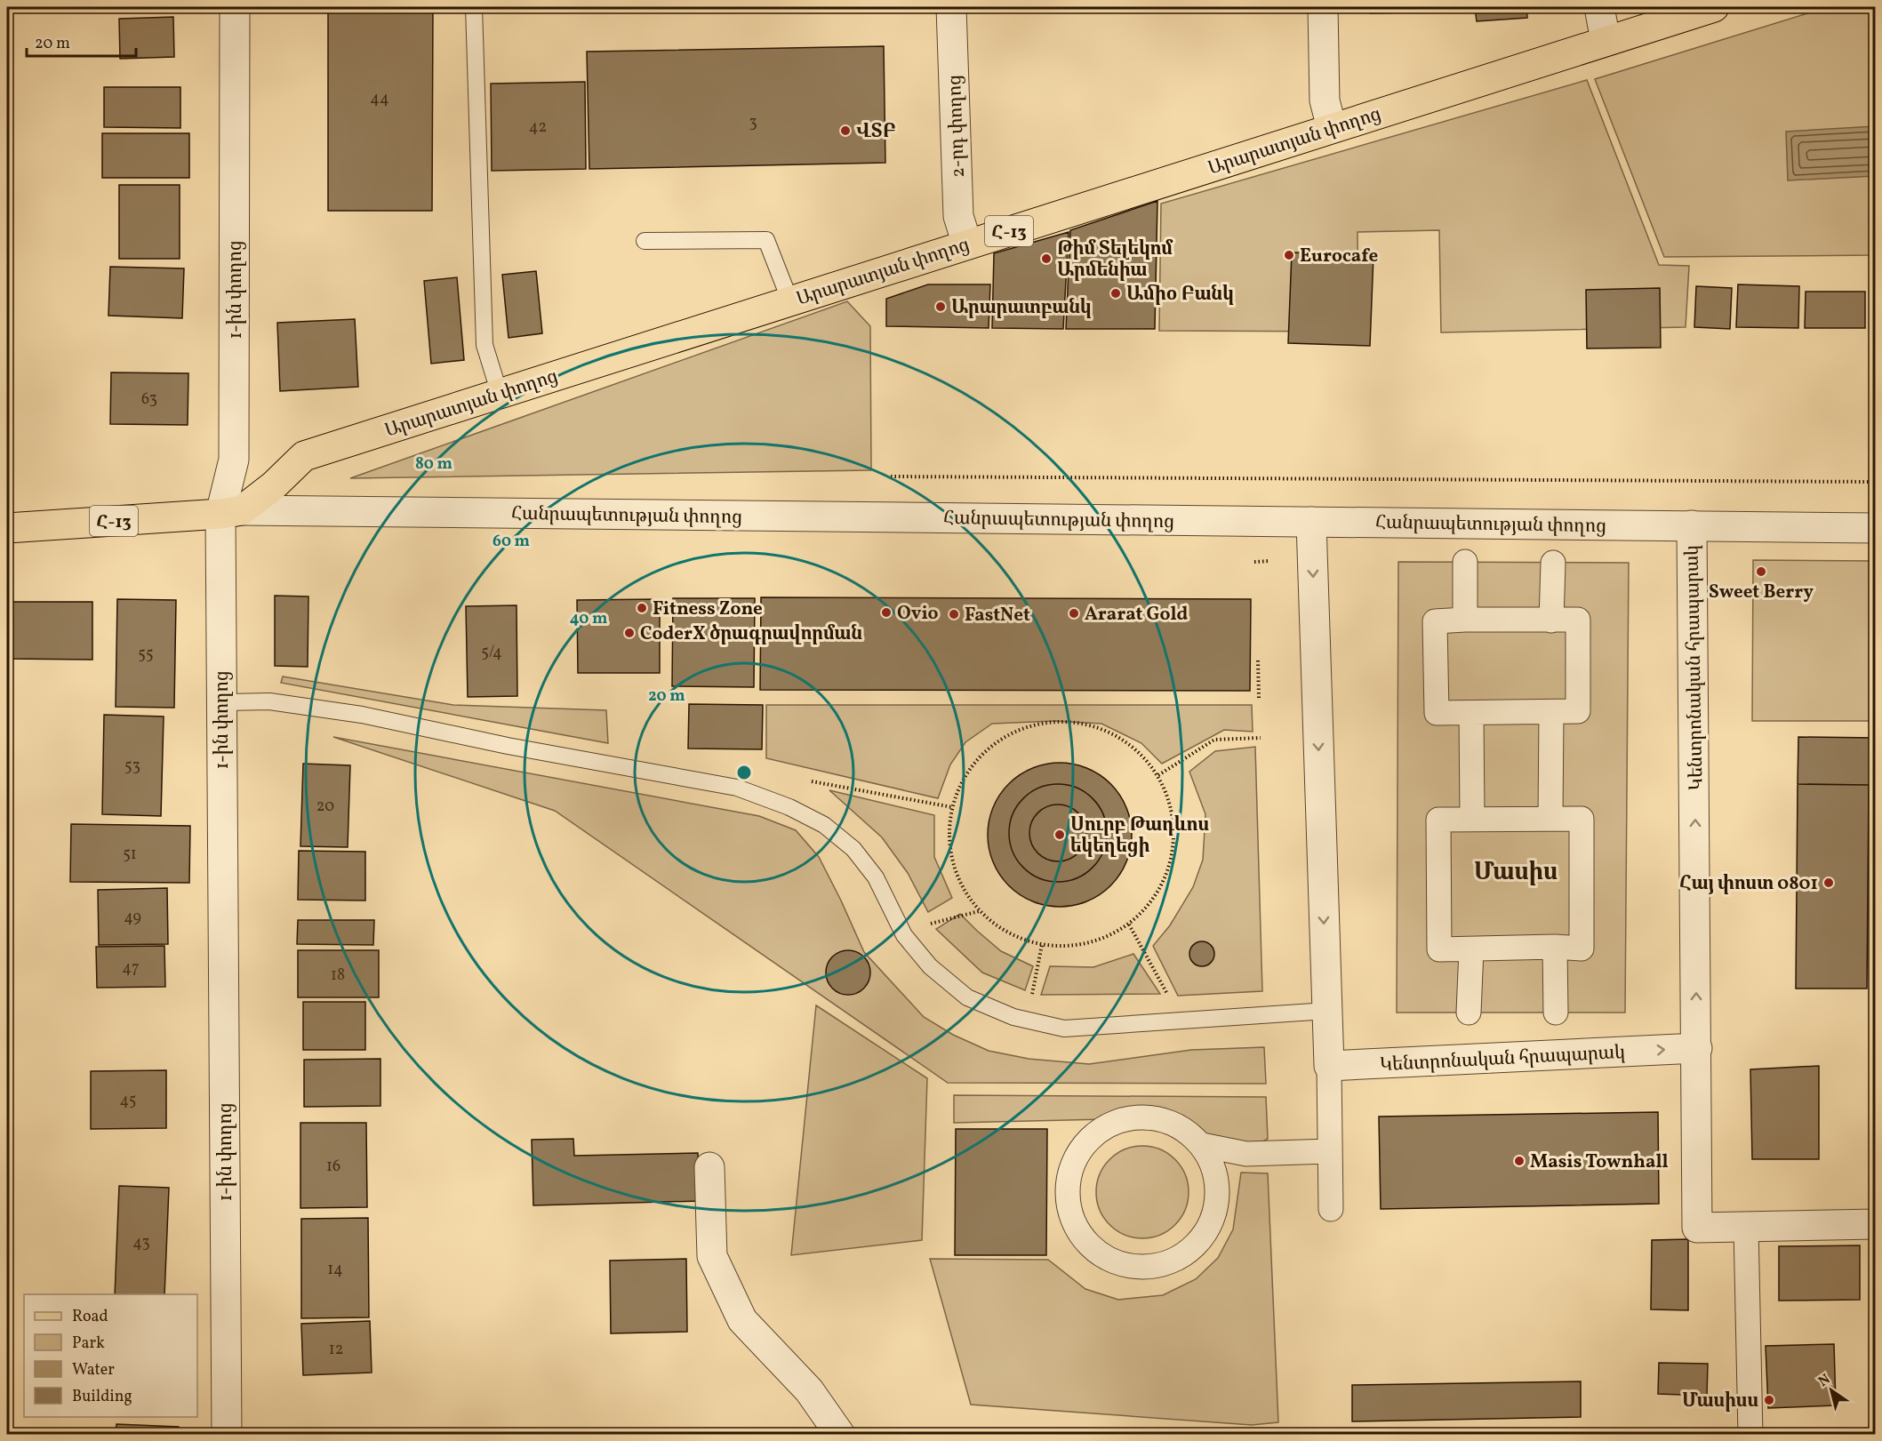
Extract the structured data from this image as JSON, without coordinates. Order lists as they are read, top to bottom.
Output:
{
  "streets": {
    "main road": ["Արարատյան փողոց", "Հ-13", "Հանրապետության փողոց"],
    "street": ["2-րդ փողոց", "1-ին փողոց", "Կենտրոնական հրապարակ"]
  },
  "crossings": [
    ["2-րդ փողոց", "Արարատյան փողոց"],
    ["Արարատյան փողոց", "1-ին փողոց"],
    ["Արարատյան փողոց", "Հանրապետության փողոց"],
    ["1-ին փողոց", "Հանրապետության փողոց"],
    ["Հանրապետության փողոց", "Կենտրոնական հրապարակ"]
  ],
  "districts": ["Մասիս"],
  "places": [
    "ՎՏԲ",
    "Eurocafe",
    "Թիմ Տելեկոմ Արմենիա",
    "Ամիօ Բանկ",
    "Արարատբանկ",
    "Sweet Berry",
    "Fitness Zone",
    "Ovio",
    "Ararat Gold",
    "FastNet",
    "CoderX ծրագրավորման",
    "Սուրբ Թադևոս եկեղեցի",
    "Հայ փոստ 0801",
    "Masis Townhall",
    "Մասիսս"
  ],
  "house_numbers": [
    "44",
    "3",
    "42",
    "63",
    "5/4",
    "55",
    "53",
    "20",
    "51",
    "49",
    "47",
    "18",
    "45",
    "16",
    "43",
    "14",
    "12"
  ],
  "legend": [
    "Road",
    "Park",
    "Water",
    "Building"
  ],
  "scale_bar": "20 m",
  "north": "top left",
  "rings": [
    "80 m",
    "60 m",
    "40 m",
    "20 m"
  ]
}
